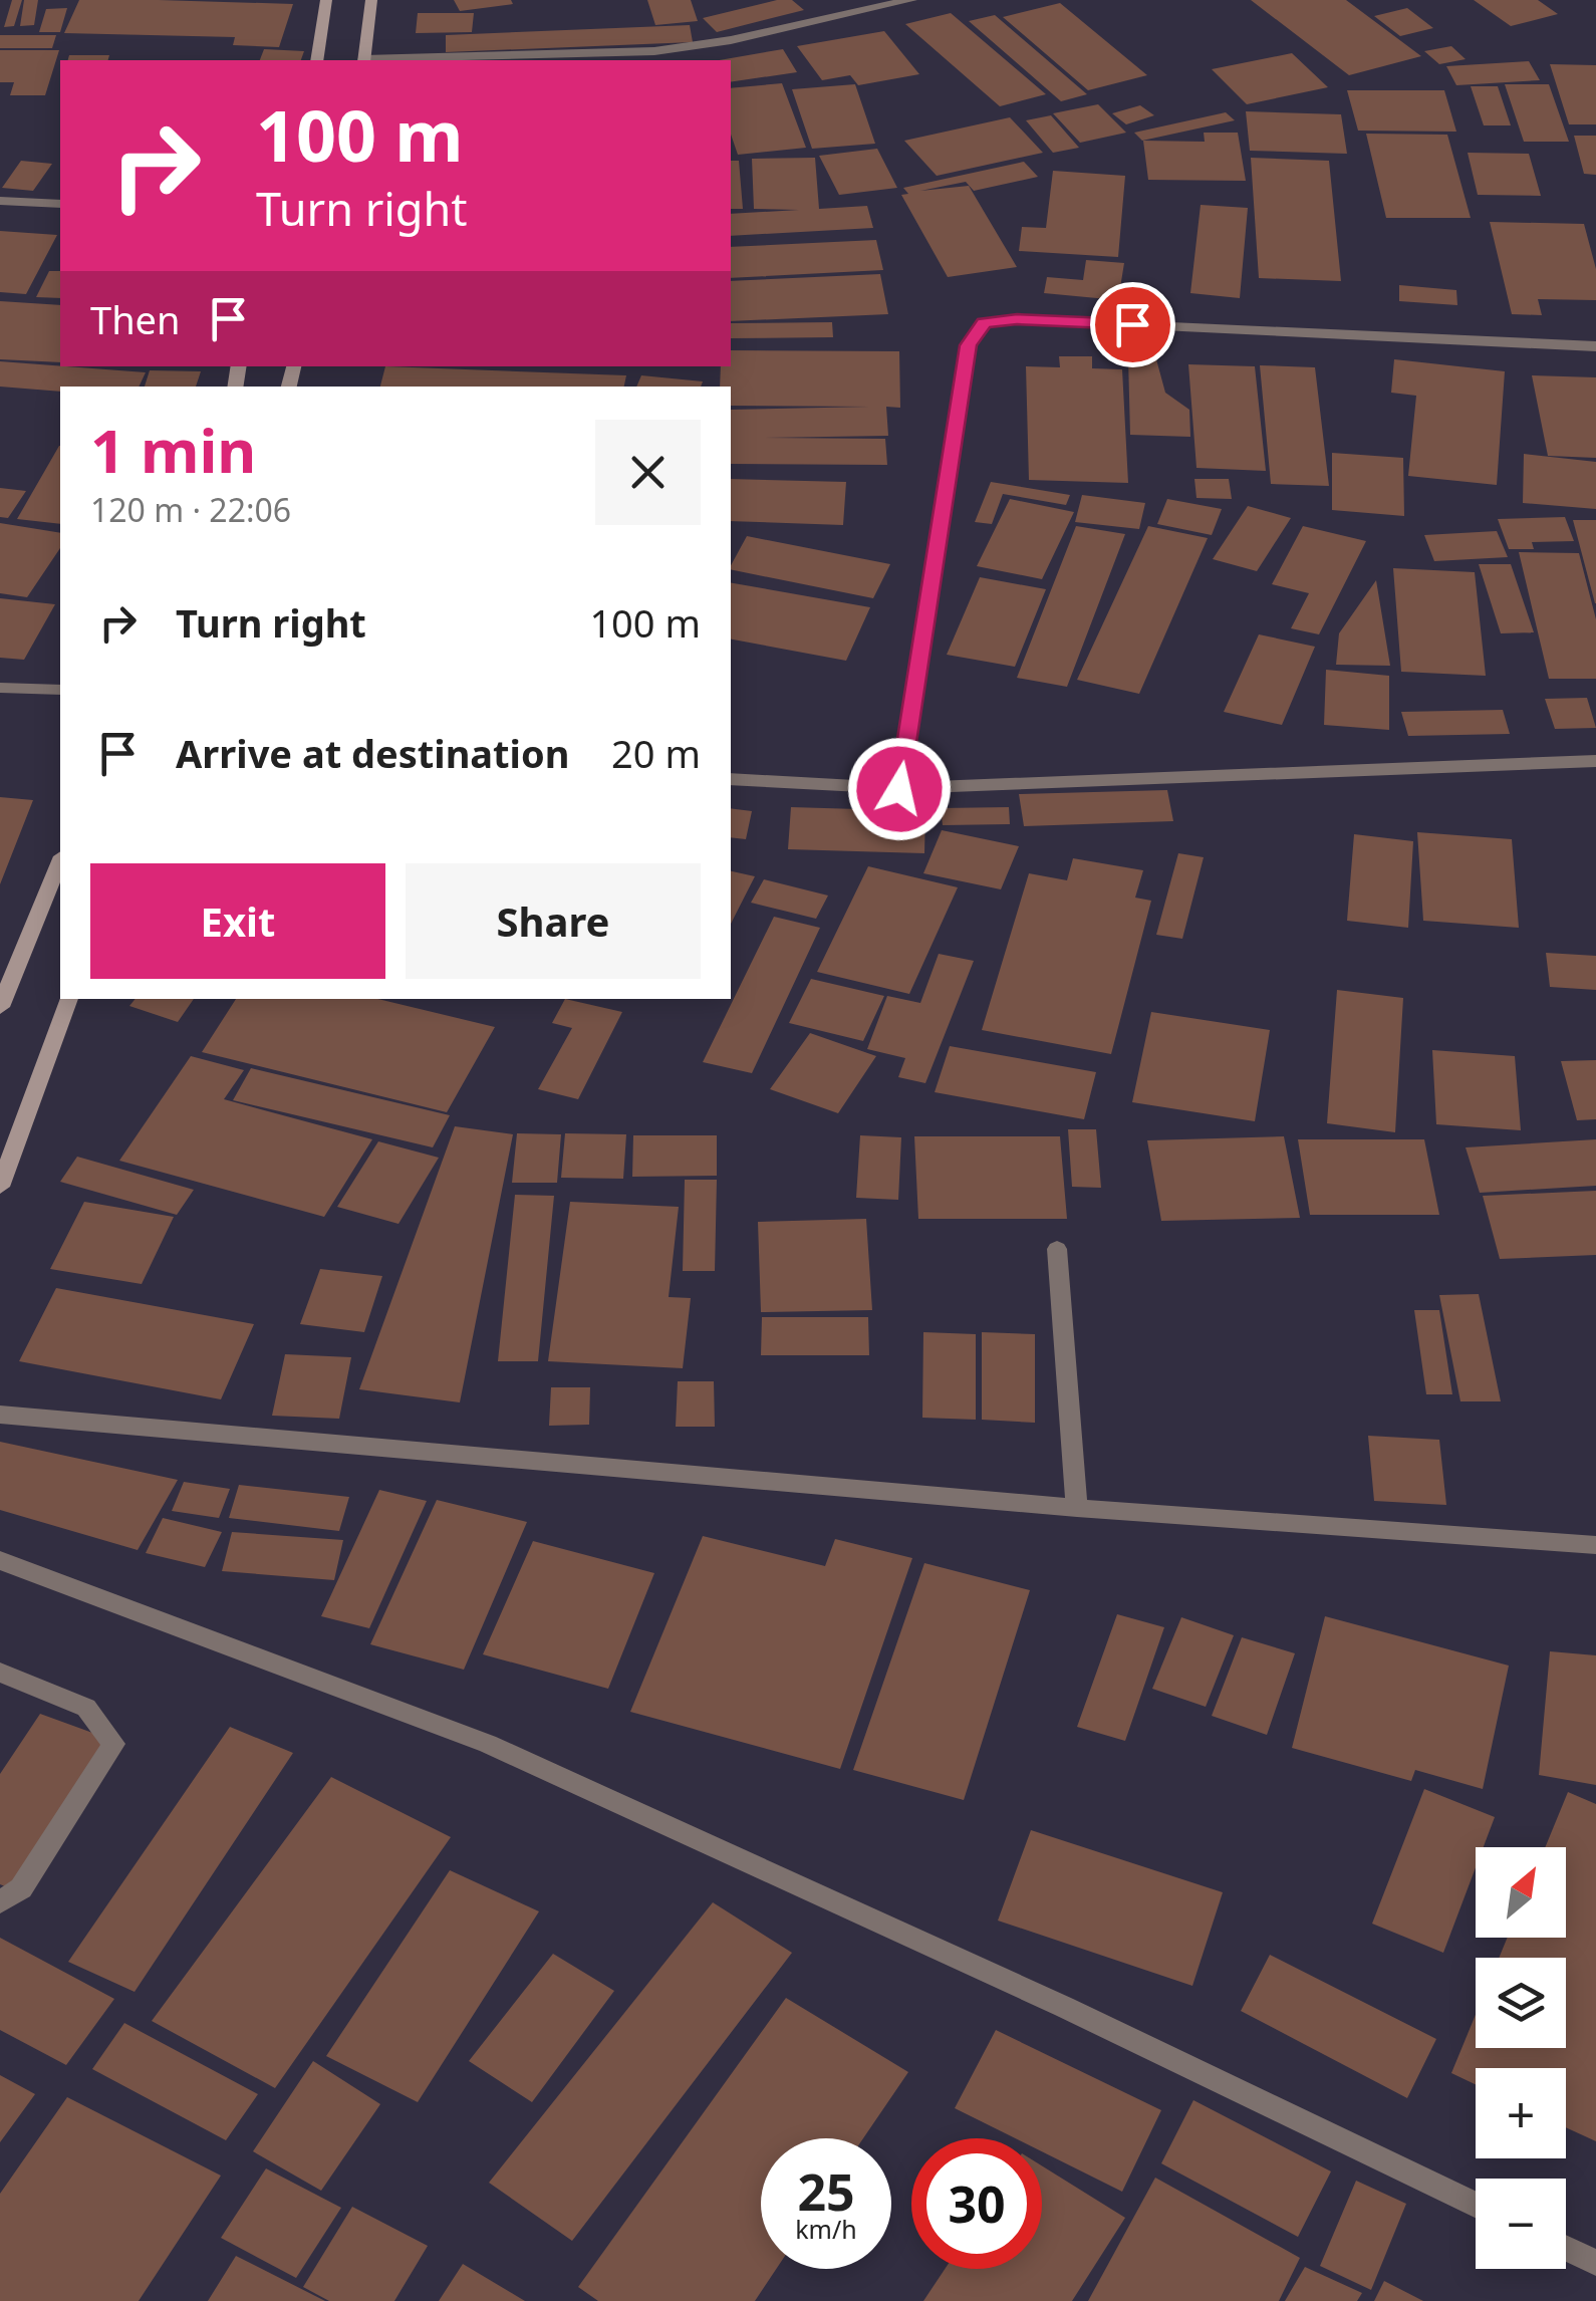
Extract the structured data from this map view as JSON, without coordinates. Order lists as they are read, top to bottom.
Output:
{
  "north": "top right",
  "page": {
    "turn": ["100 m", "Turn right"],
    "then": "Then",
    "heading": ["1 min", "120 m · 22:06"],
    "list": [
      {
        "name": "Turn right",
        "value": "100 m"
      },
      {
        "name": "Arrive at destination",
        "value": "20 m"
      }
    ],
    "buttons": ["Exit", "Share"],
    "map_buttons": ["+", "−"],
    "speed": "25 km/h",
    "limit": "30"
  }
}
